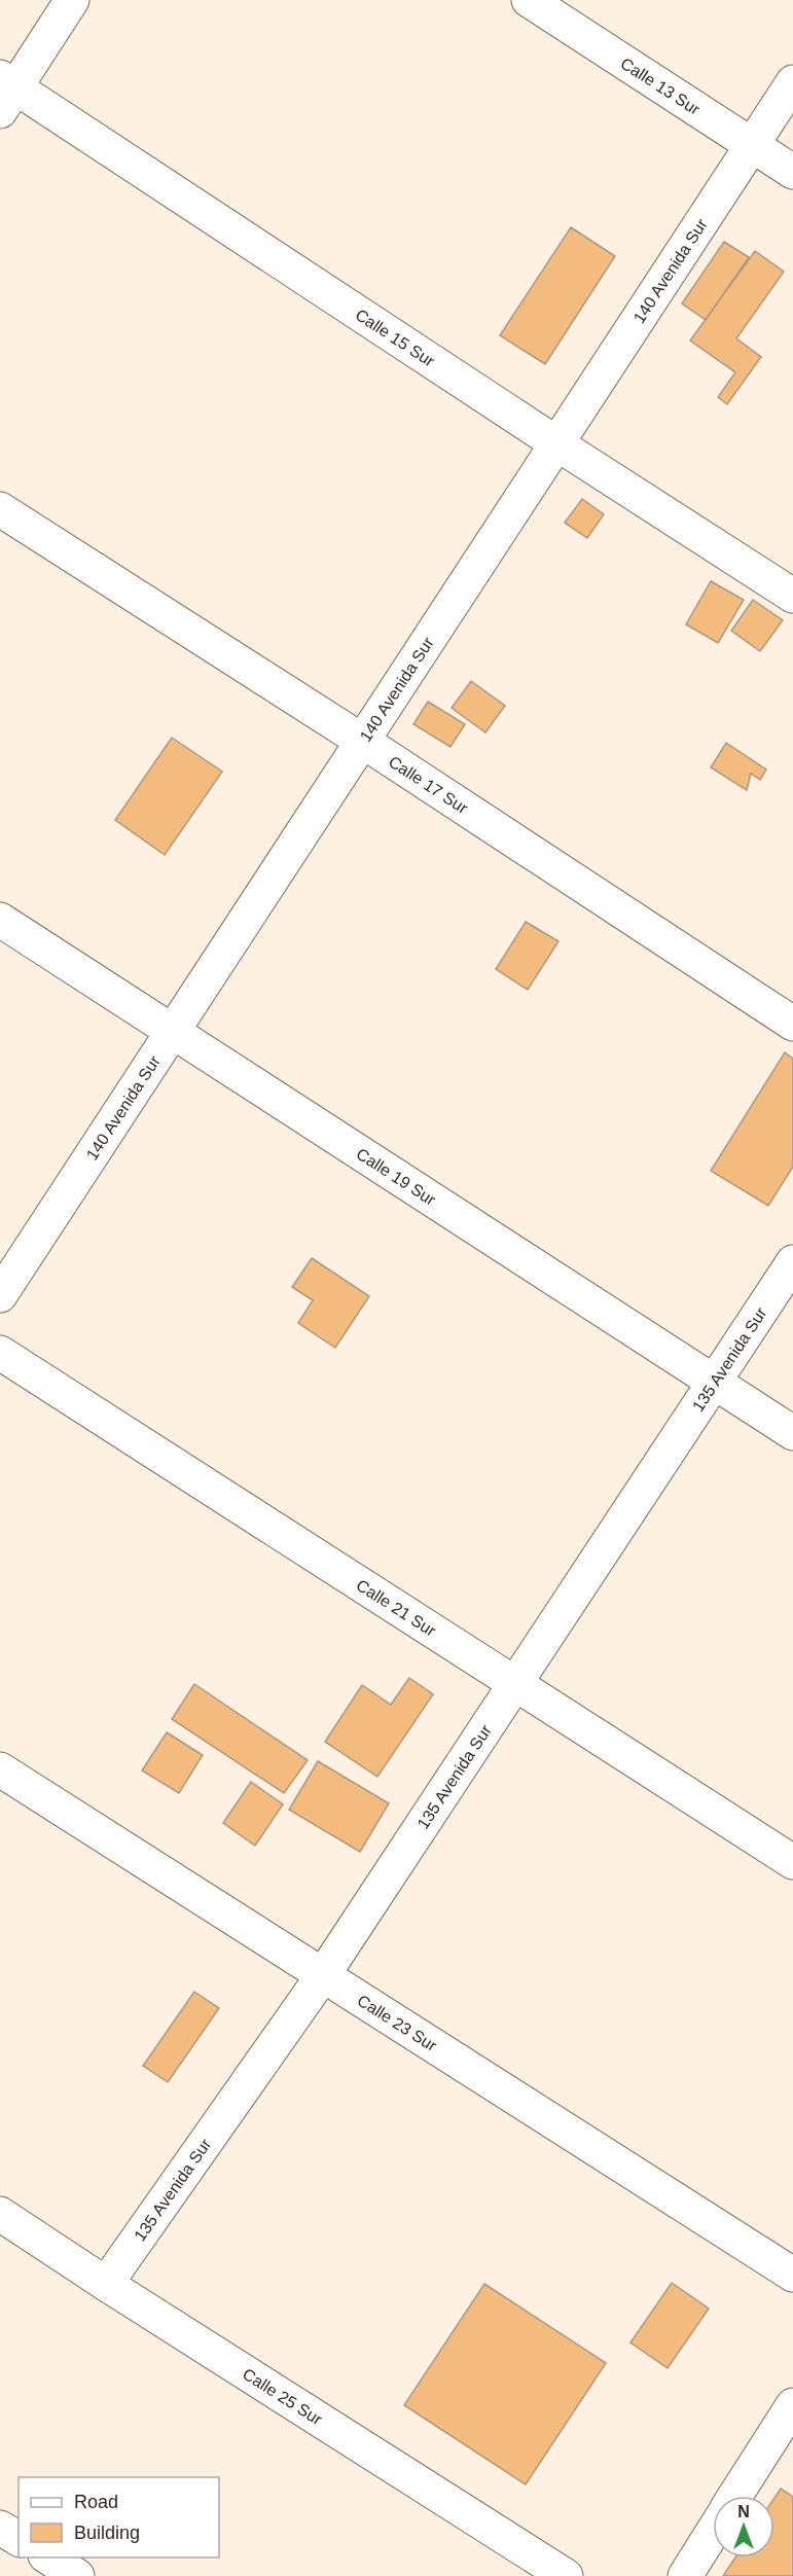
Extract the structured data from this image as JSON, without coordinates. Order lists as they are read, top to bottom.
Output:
{
  "streets": {
    "street": [
      "Calle 13 Sur",
      "140 Avenida Sur",
      "Calle 15 Sur",
      "Calle 17 Sur",
      "Calle 19 Sur",
      "135 Avenida Sur",
      "Calle 21 Sur",
      "Calle 23 Sur",
      "Calle 25 Sur"
    ]
  },
  "crossings": [
    ["Calle 13 Sur", "140 Avenida Sur"],
    ["140 Avenida Sur", "Calle 15 Sur"],
    ["140 Avenida Sur", "Calle 17 Sur"],
    ["140 Avenida Sur", "Calle 19 Sur"],
    ["Calle 19 Sur", "135 Avenida Sur"],
    ["135 Avenida Sur", "Calle 21 Sur"],
    ["135 Avenida Sur", "Calle 23 Sur"],
    ["135 Avenida Sur", "Calle 25 Sur"]
  ],
  "legend": ["Road", "Building"],
  "north": "top"
}
